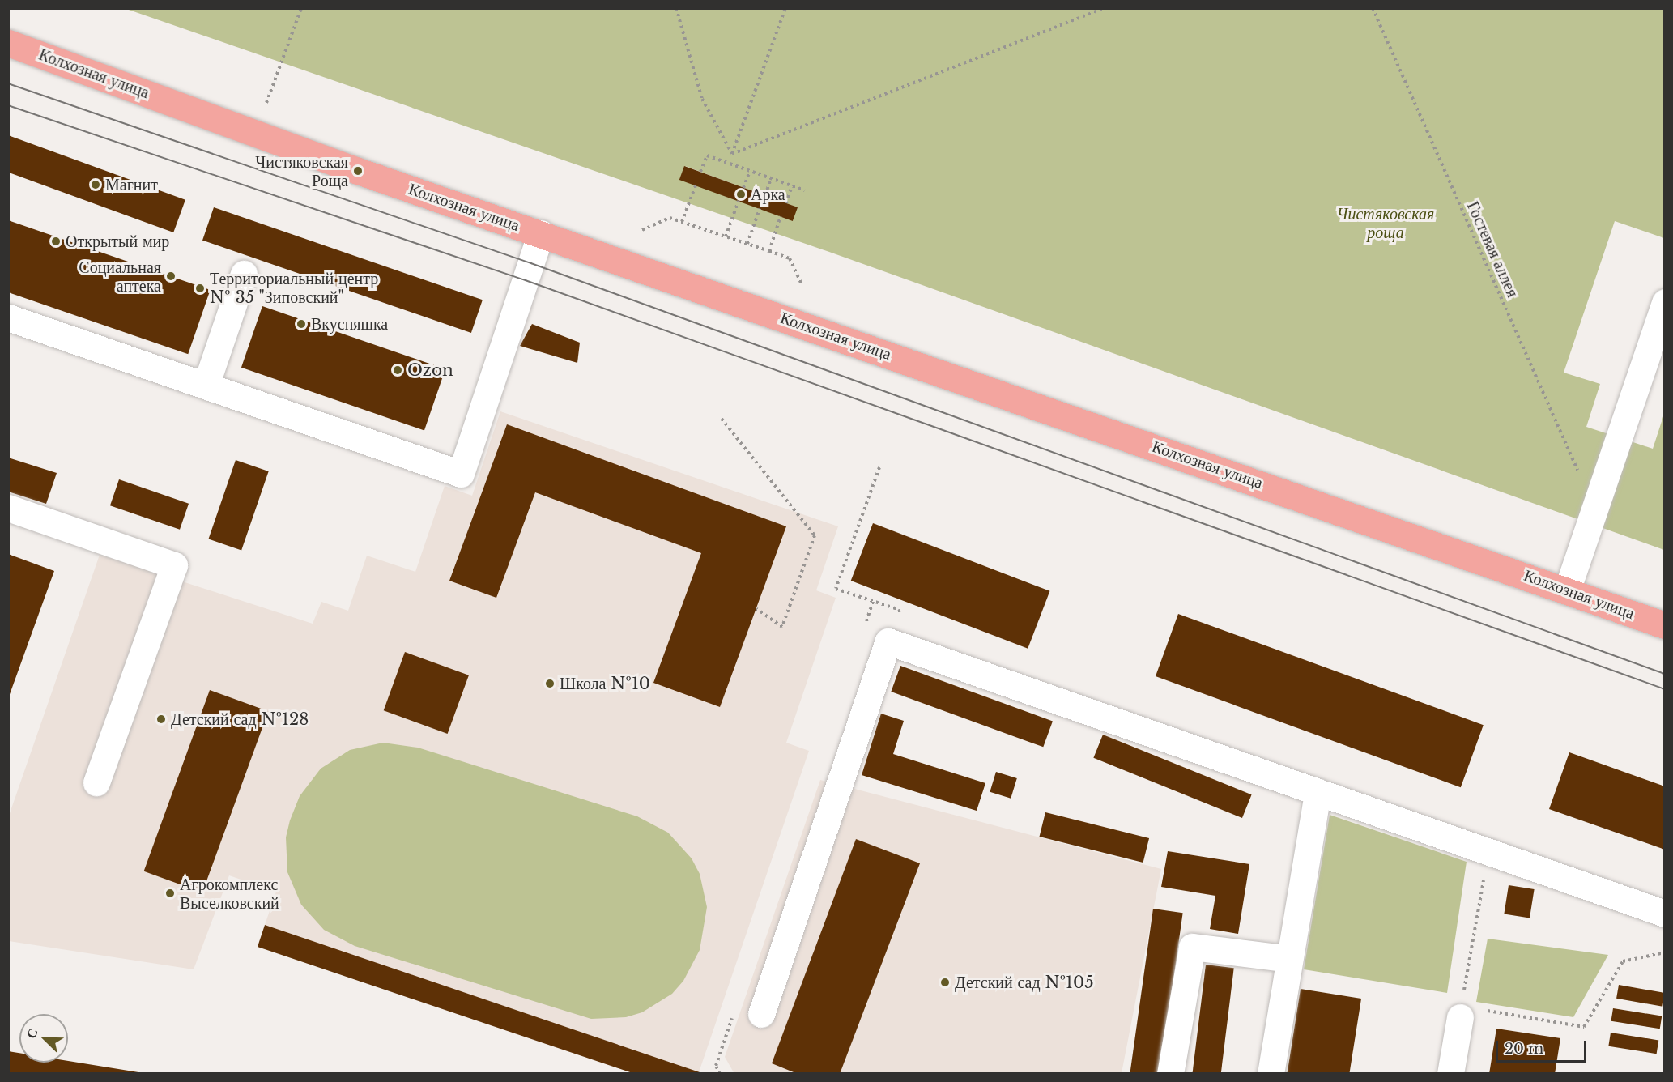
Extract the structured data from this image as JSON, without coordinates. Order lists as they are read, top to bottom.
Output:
{
  "streets": {
    "main road": ["Колхозная улица"],
    "path": ["Гостевая аллея"]
  },
  "parks": ["Чистяковская роща"],
  "places": [
    "Чистяковская Роща",
    "Магнит",
    "Арка",
    "Открытый мир",
    "Социальная аптека",
    "Территориальный центр № 35 \"Зиповский\"",
    "Вкусняшка",
    "Ozon",
    "Школа №10",
    "Детский сад №128",
    "Агрокомплекс Выселковский",
    "Детский сад №105"
  ],
  "scale_bar": "20 m",
  "north": "top left"
}
